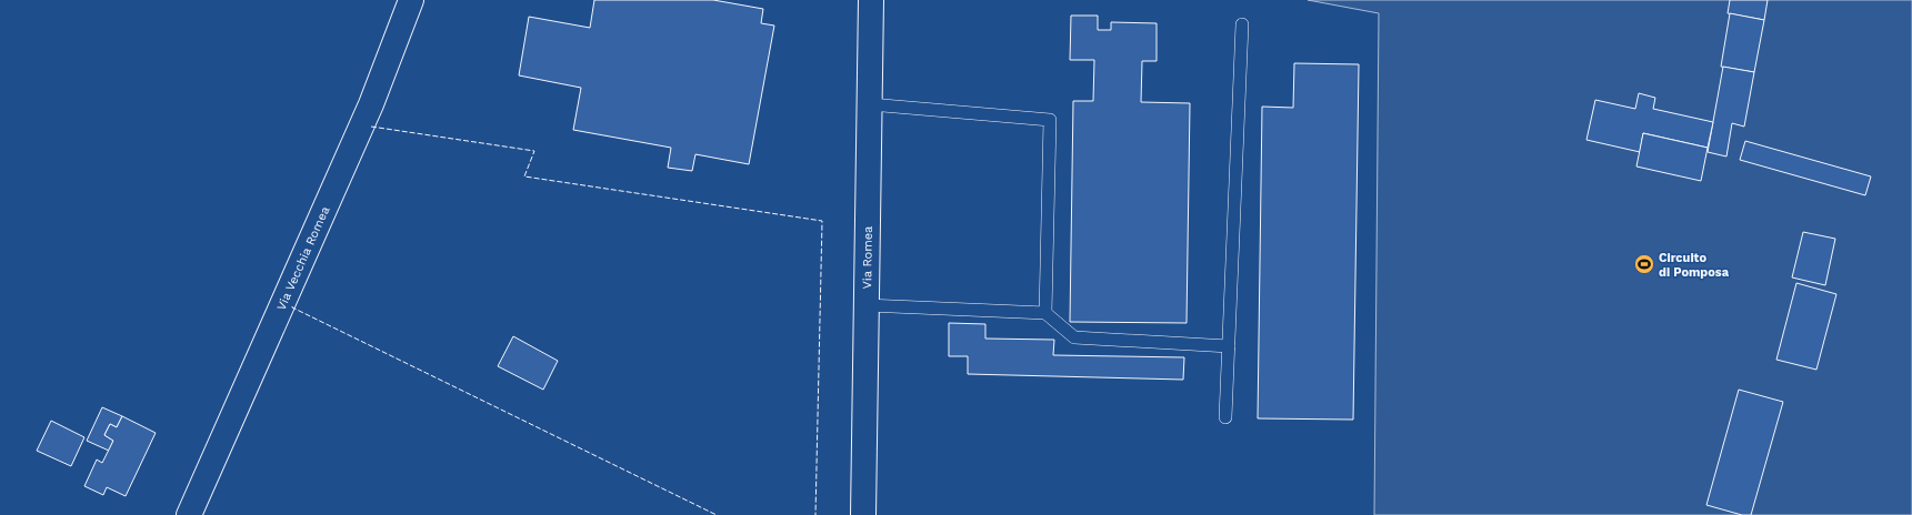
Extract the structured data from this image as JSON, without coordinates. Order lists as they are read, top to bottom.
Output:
{
  "streets": {
    "street": ["Via Romea", "Via Vecchia Romea"]
  },
  "places": {
    "sports": ["Circuito di Pomposa"]
  }
}
